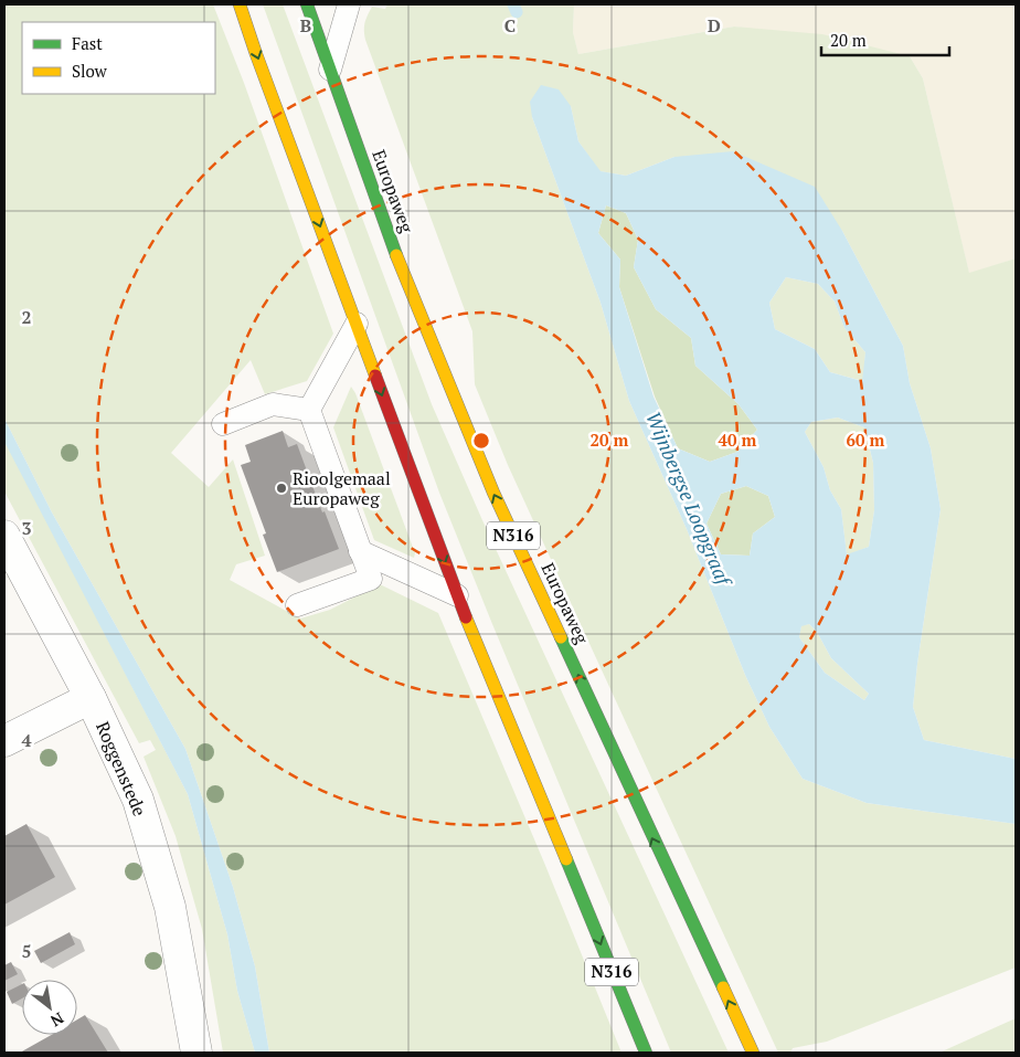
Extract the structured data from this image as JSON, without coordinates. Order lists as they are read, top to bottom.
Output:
{
  "streets": {
    "main road": ["Europaweg", "N316"],
    "street": ["Roggenstede"]
  },
  "water": ["Wijnbergse Loopgraaf"],
  "places": ["Rioolgemaal Europaweg"],
  "legend": ["Fast", "Slow"],
  "scale_bar": "20 m",
  "north": "bottom right",
  "grid": {
    "columns": ["B", "C", "D"],
    "rows": [
      "2",
      "3",
      "4",
      "5"
    ]
  },
  "rings": ["20 m", "40 m", "60 m"]
}
